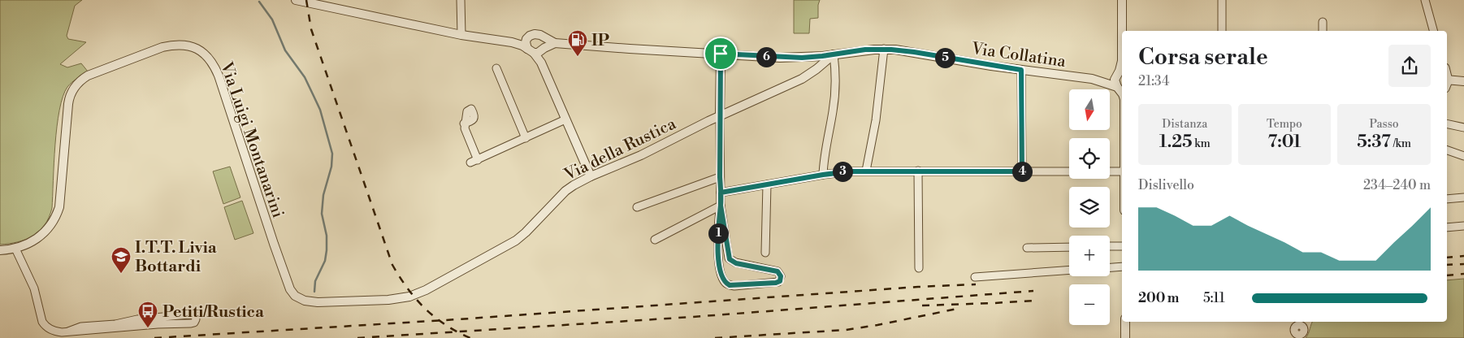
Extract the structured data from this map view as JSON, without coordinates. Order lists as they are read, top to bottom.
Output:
{
  "streets": {
    "street": ["Via Collatina", "Via Luigi Montanarini", "Via della Rustica"]
  },
  "crossings": [
    ["Via Collatina", "Via della Rustica"],
    ["Via Luigi Montanarini", "Via della Rustica"]
  ],
  "places": {
    "fuel station": ["IP"],
    "school or university": ["I.T.T. Livia Bottardi"],
    "bus stop": ["Petiti/Rustica"]
  },
  "north": "bottom",
  "page": {
    "heading": ["Corsa serale", "21:34"],
    "pins": [
      "6",
      "5",
      "3",
      "4",
      "1"
    ],
    "map_buttons": ["+", "−"],
    "stats": [
      ["Distanza", "1.25 km"],
      ["Tempo", "7:01"],
      ["Passo", "5:37 /km"]
    ],
    "chart": ["Dislivello", "234–240 m"],
    "list": [
      {
        "name": "200 m",
        "note": "5:11"
      }
    ]
  }
}
